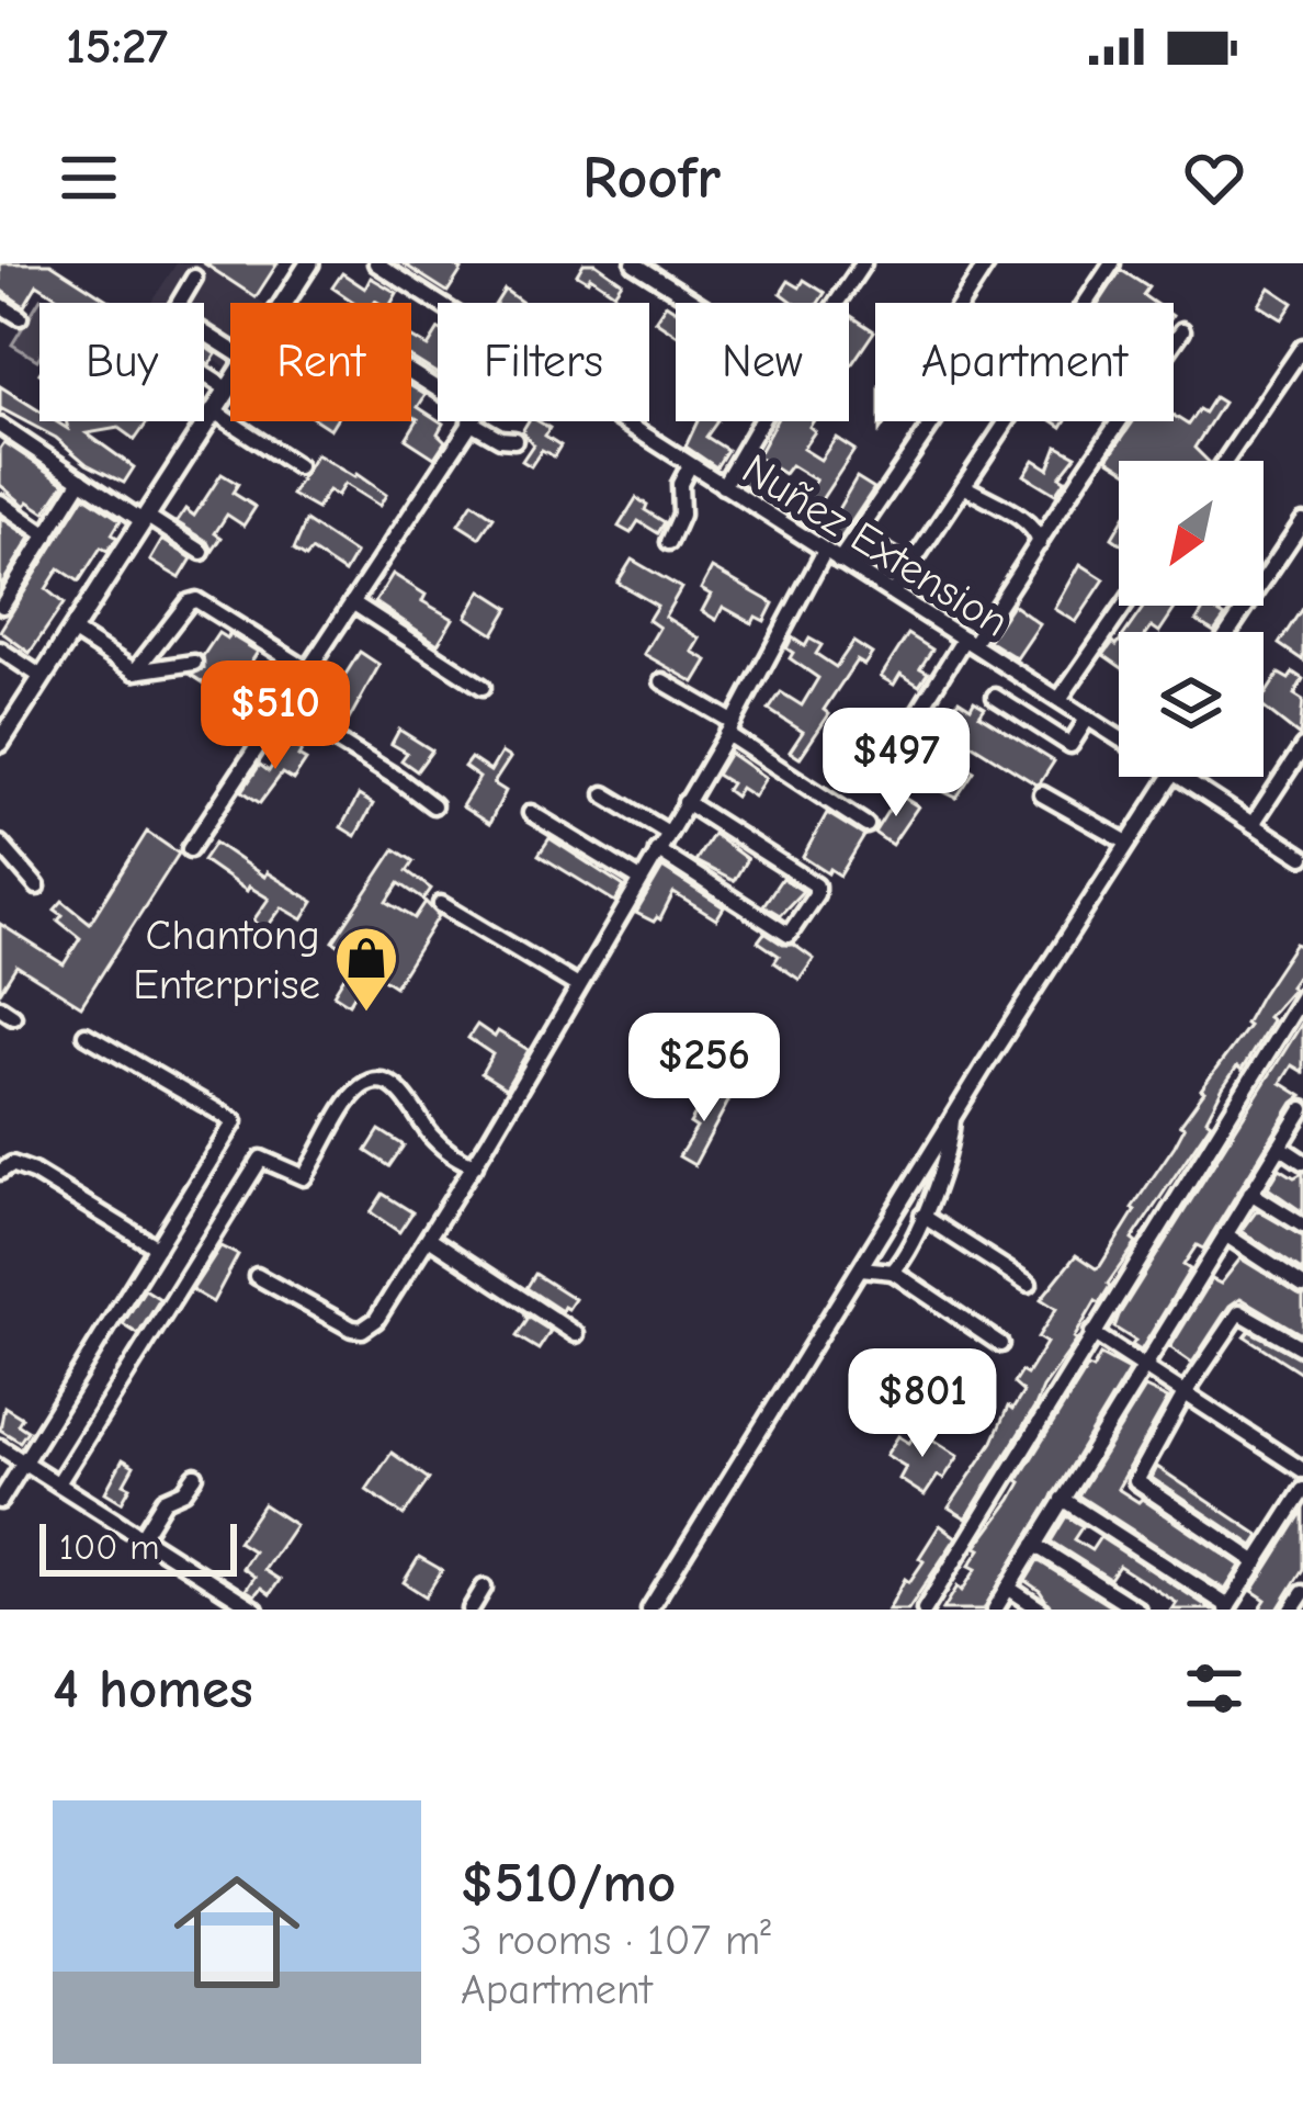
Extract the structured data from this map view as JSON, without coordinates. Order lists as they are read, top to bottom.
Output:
{
  "streets": {
    "street": ["Nuñez Extension"]
  },
  "places": {
    "shop": ["Chantong Enterprise"]
  },
  "scale_bar": "100 m",
  "north": "bottom left",
  "page": {
    "status": "15:27",
    "header": "Roofr",
    "chip": [
      "Buy",
      "Rent",
      "Filters",
      "New",
      "Apartment"
    ],
    "price": [
      "$510",
      "$497",
      "$256",
      "$801"
    ],
    "scale": "100 m",
    "heading": "4 homes",
    "list": [
      {
        "name": "$510/mo",
        "note": "3 rooms · 107 m² · Apartment"
      }
    ]
  }
}
